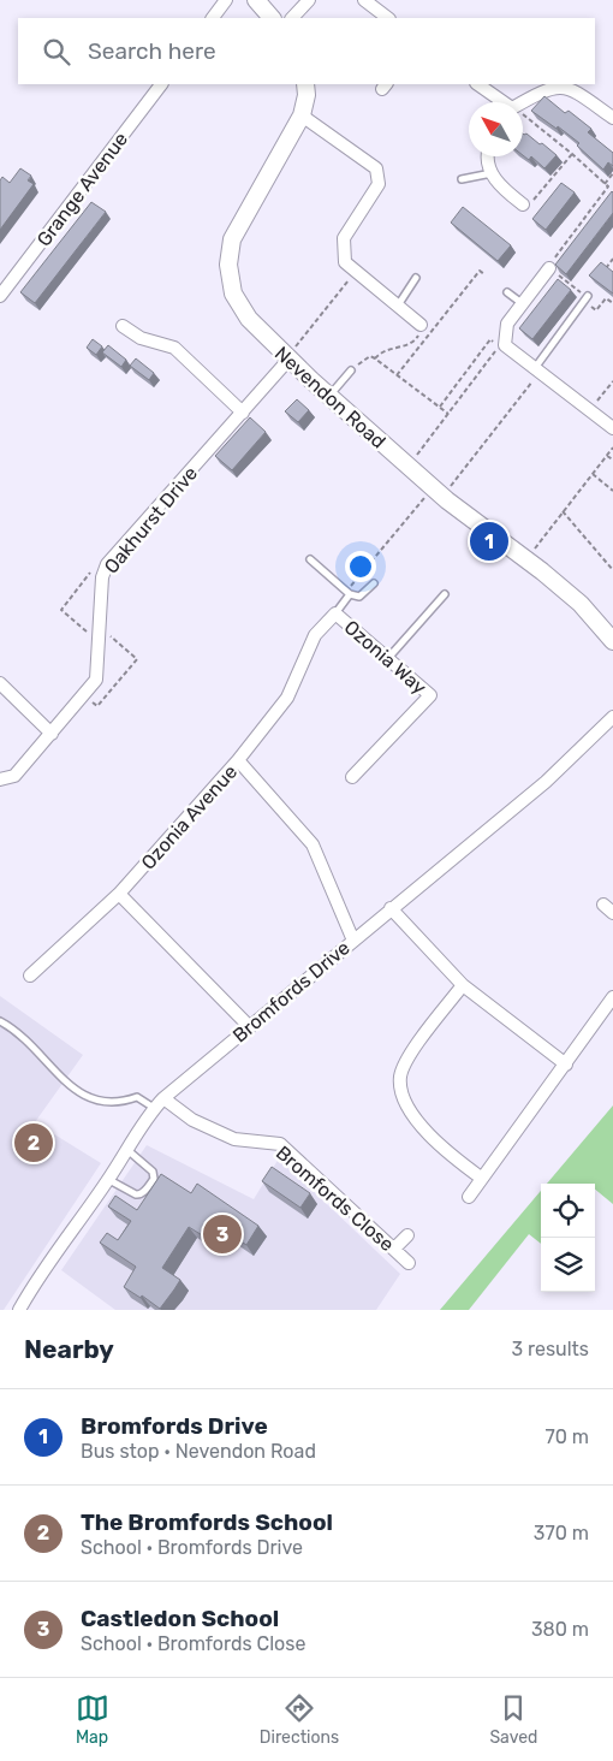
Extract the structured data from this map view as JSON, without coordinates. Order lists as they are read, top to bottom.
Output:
{
  "streets": {
    "street": [
      "Grange Avenue",
      "Nevendon Road",
      "Oakhurst Drive",
      "Ozonia Way",
      "Ozonia Avenue",
      "Bromfords Drive",
      "Bromfords Close"
    ]
  },
  "crossings": [
    ["Nevendon Road", "Oakhurst Drive"],
    ["Ozonia Way", "Ozonia Avenue"],
    ["Ozonia Avenue", "Bromfords Drive"],
    ["Bromfords Drive", "Bromfords Close"]
  ],
  "north": "top left",
  "page": {
    "search": "Search here",
    "pins": ["1", "2", "3"],
    "heading": ["Nearby", "3 results"],
    "list": [
      {
        "mark": "1",
        "name": "Bromfords Drive",
        "note": "Bus stop · Nevendon Road",
        "value": "70 m"
      },
      {
        "mark": "2",
        "name": "The Bromfords School",
        "note": "School · Bromfords Drive",
        "value": "370 m"
      },
      {
        "mark": "3",
        "name": "Castledon School",
        "note": "School · Bromfords Close",
        "value": "380 m"
      }
    ],
    "nav": ["Map", "Directions", "Saved"]
  }
}
